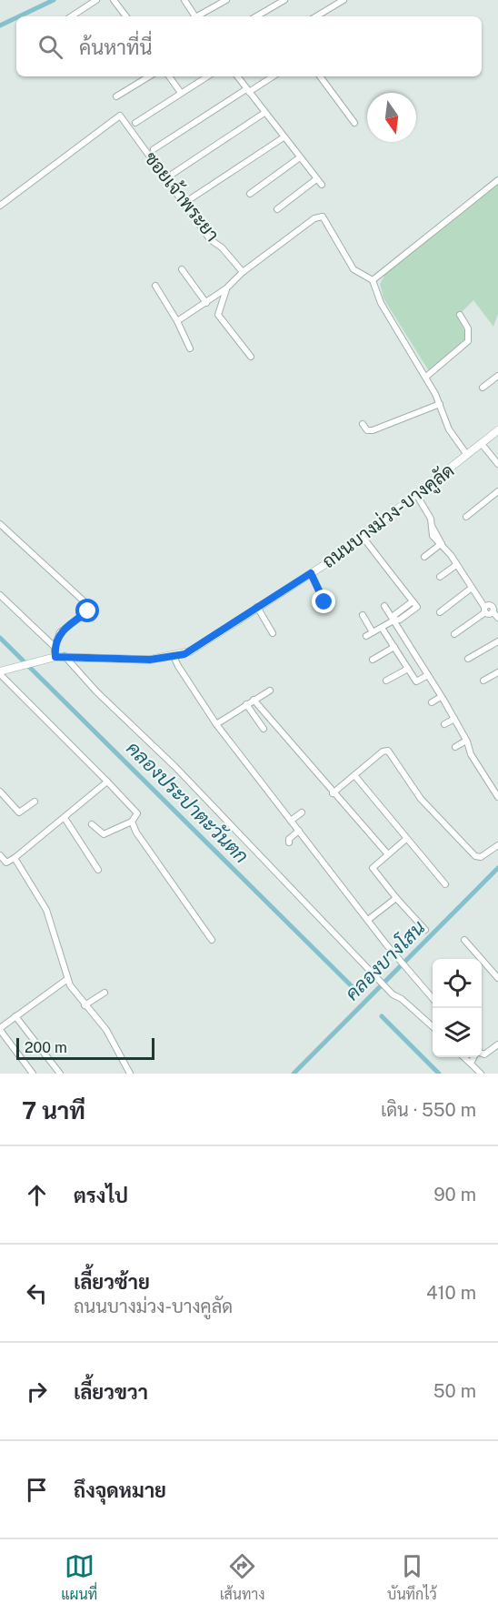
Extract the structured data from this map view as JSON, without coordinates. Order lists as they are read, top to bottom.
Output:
{
  "streets": {
    "street": ["ซอยเจ้าพระยา", "ถนนบางม่วง-บางคูลัด"]
  },
  "water": ["คลองประปาตะวันตก", "คลองบางโสน"],
  "scale_bar": "200 m",
  "north": "bottom",
  "page": {
    "search": "ค้นหาที่นี่",
    "scale": "200 m",
    "heading": ["7 นาที", "เดิน · 550 m"],
    "list": [
      ["ตรงไป", "90 m"],
      ["เลี้ยวซ้าย", "ถนนบางม่วง-บางคูลัด", "410 m"],
      ["เลี้ยวขวา", "50 m"],
      "ถึงจุดหมาย"
    ],
    "nav": ["แผนที่", "เส้นทาง", "บันทึกไว้"]
  }
}
